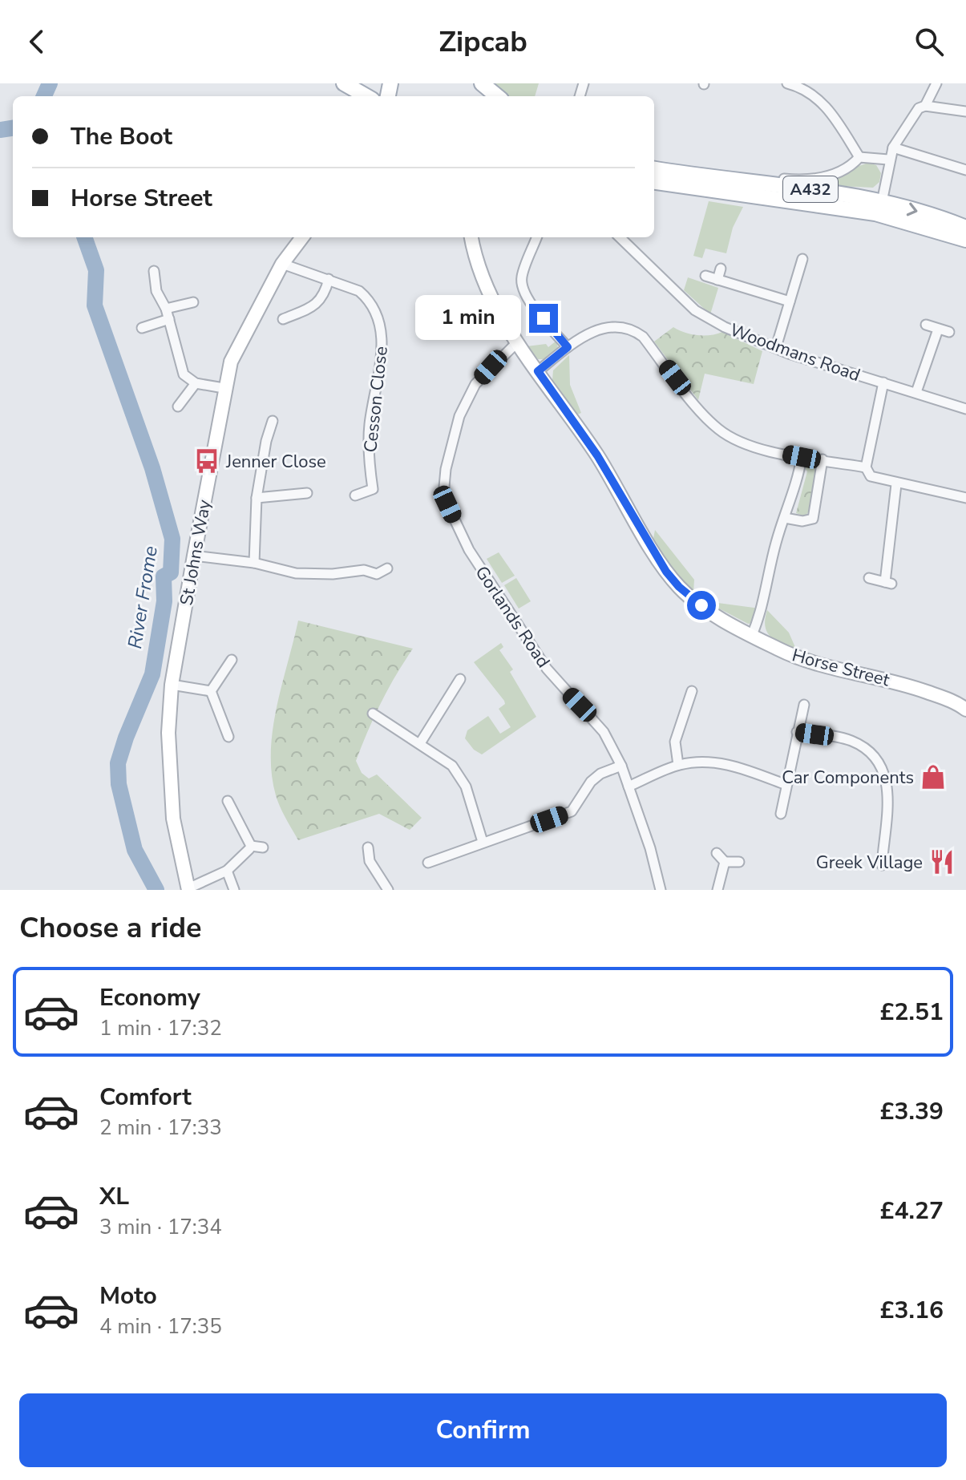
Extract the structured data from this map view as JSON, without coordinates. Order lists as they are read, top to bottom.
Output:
{
  "streets": {
    "main road": ["A432", "St Johns Way", "Horse Street"],
    "street": ["Woodmans Road", "Cesson Close", "Gorlands Road"]
  },
  "crossings": [
    ["Cesson Close", "St Johns Way"],
    ["Gorlands Road", "Horse Street"]
  ],
  "water": ["River Frome"],
  "places": {
    "bus stop": ["Jenner Close"],
    "shop": ["Car Components"],
    "restaurant": ["Greek Village"]
  },
  "page": {
    "header": "Zipcab",
    "banner": ["The Boot", "Horse Street"],
    "bubble": "1 min",
    "heading": "Choose a ride",
    "list": [
      {
        "name": "Economy",
        "note": "1 min · 17:32",
        "value": "£2.51"
      },
      {
        "name": "Comfort",
        "note": "2 min · 17:33",
        "value": "£3.39"
      },
      {
        "name": "XL",
        "note": "3 min · 17:34",
        "value": "£4.27"
      },
      {
        "name": "Moto",
        "note": "4 min · 17:35",
        "value": "£3.16"
      }
    ],
    "buttons": "Confirm"
  }
}
